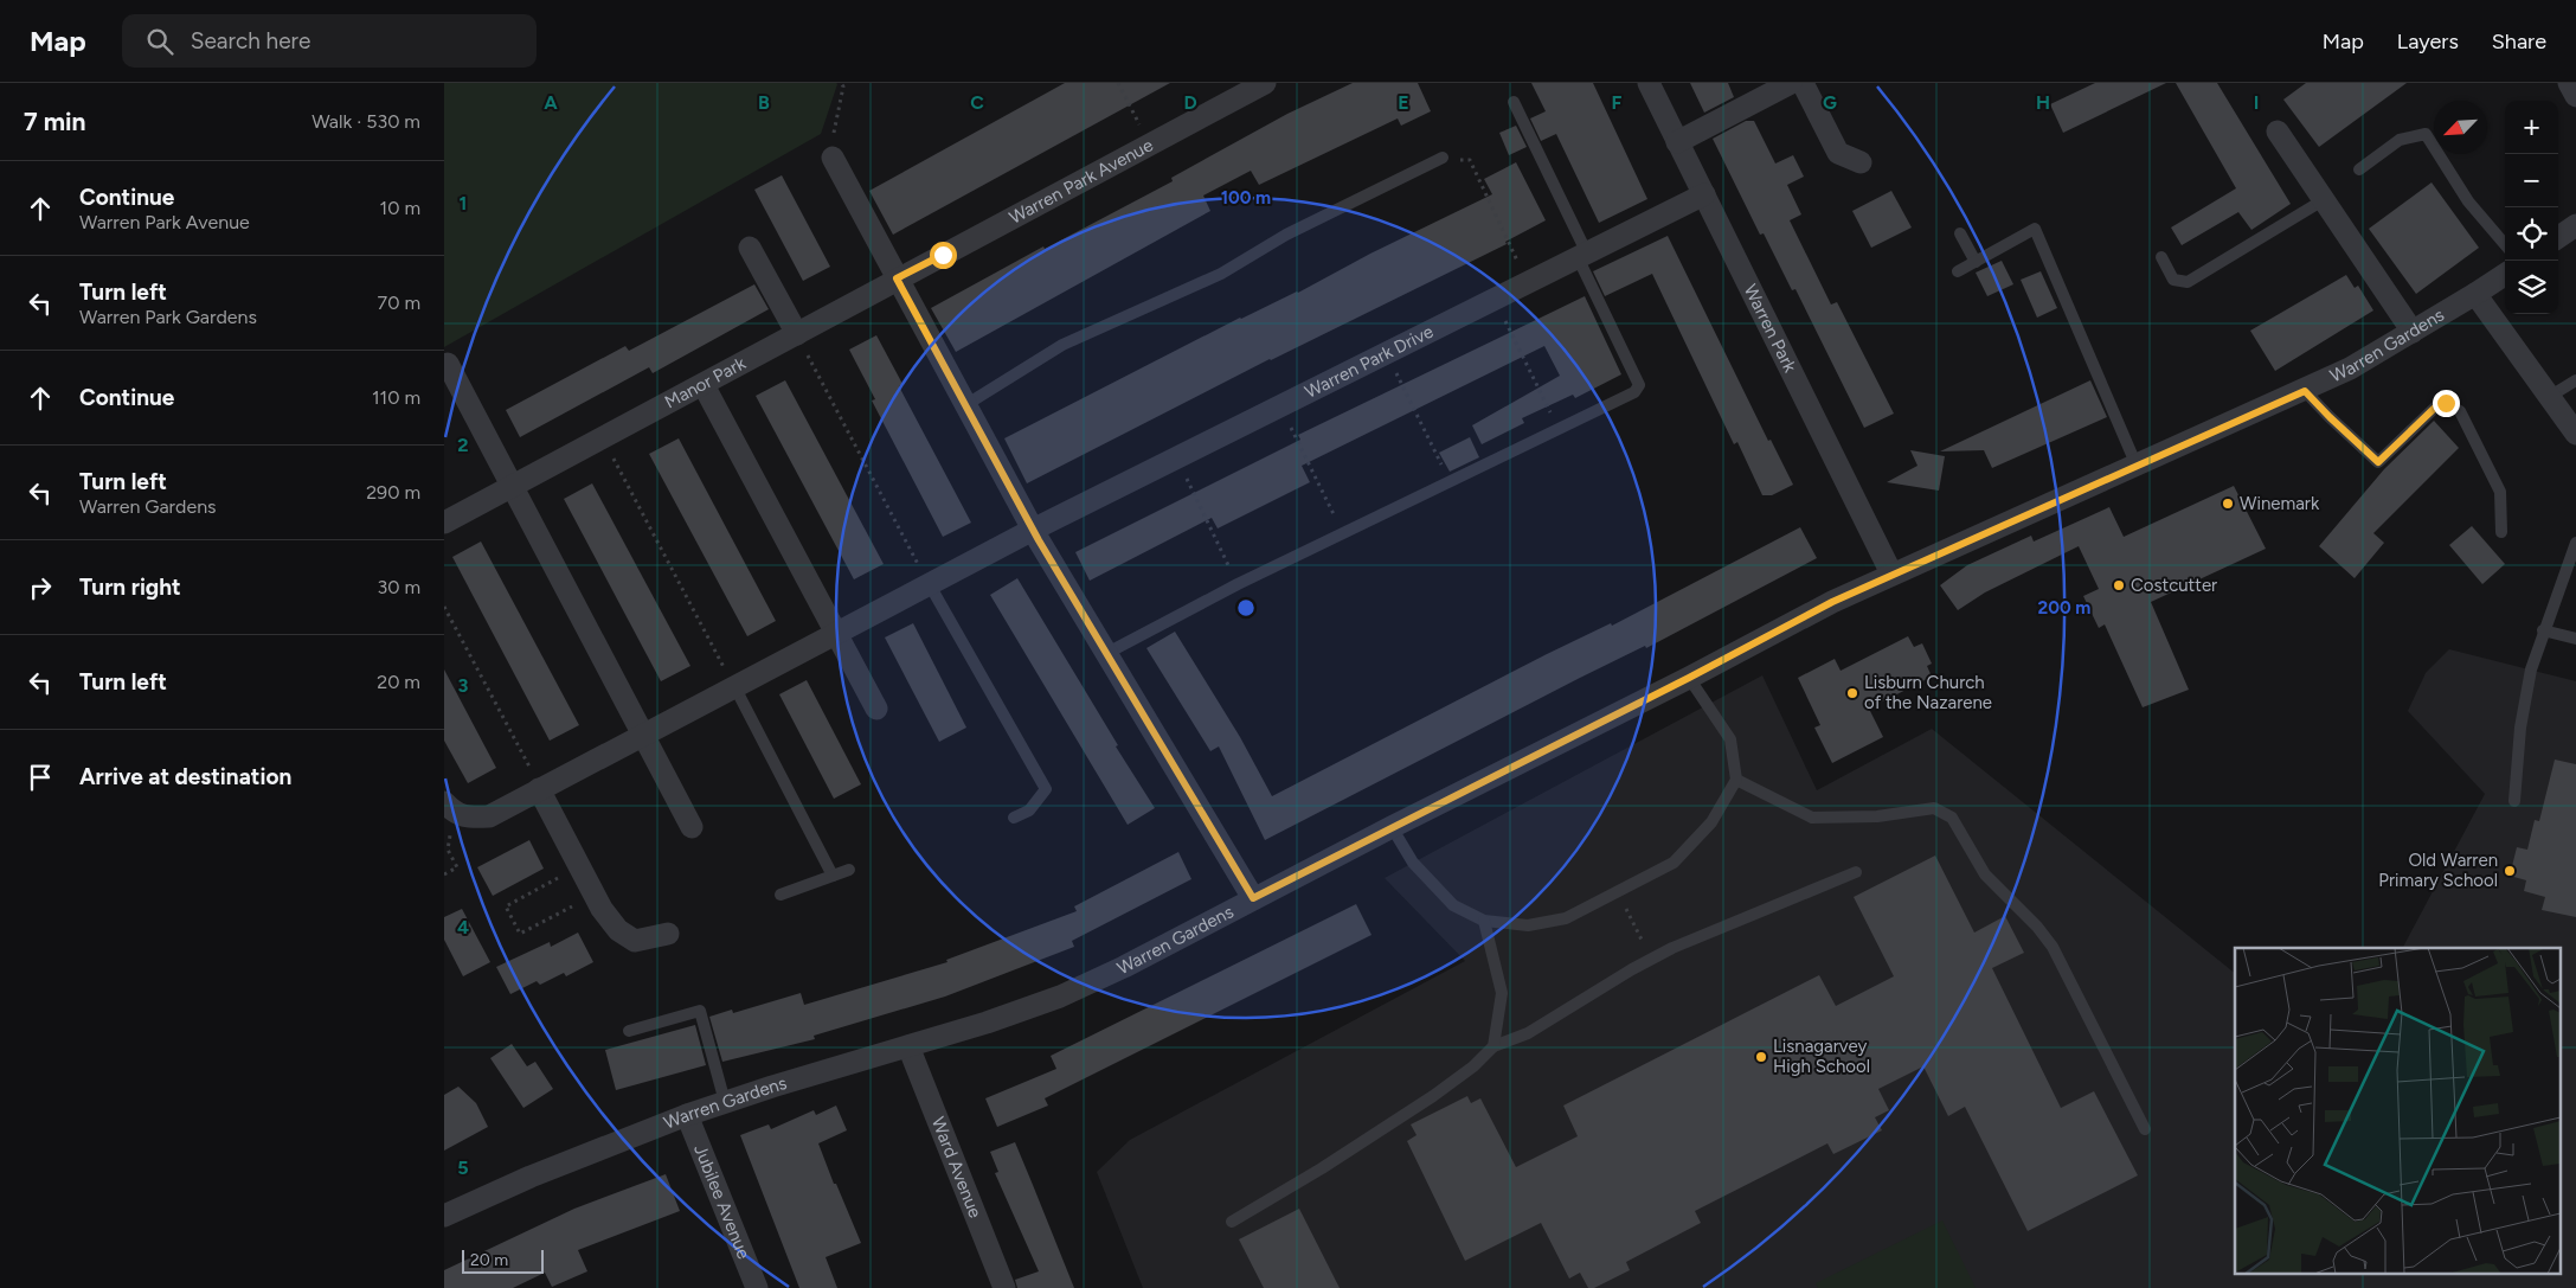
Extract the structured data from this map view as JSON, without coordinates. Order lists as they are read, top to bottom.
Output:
{
  "streets": {
    "street": [
      "Warren Park Avenue",
      "Warren Park",
      "Warren Gardens",
      "Warren Park Drive",
      "Manor Park",
      "Ward Avenue",
      "Jubilee Avenue"
    ]
  },
  "crossings": [
    ["Warren Park Avenue", "Manor Park"],
    ["Warren Park", "Warren Gardens"],
    ["Warren Park", "Warren Park Drive"],
    ["Warren Gardens", "Ward Avenue"],
    ["Warren Gardens", "Jubilee Avenue"]
  ],
  "places": [
    "Winemark",
    "Costcutter",
    "Lisburn Church of the Nazarene",
    "Old Warren Primary School",
    "Lisnagarvey High School"
  ],
  "scale_bar": "20 m",
  "north": "bottom left",
  "page": {
    "header": "Map",
    "search": "Search here",
    "nav": ["Map", "Layers", "Share"],
    "heading": ["7 min", "Walk · 530 m"],
    "map_buttons": ["+", "−"],
    "list": [
      ["Continue", "Warren Park Avenue", "10 m"],
      ["Turn left", "Warren Park Gardens", "70 m"],
      ["Continue", "110 m"],
      ["Turn left", "Warren Gardens", "290 m"],
      ["Turn right", "30 m"],
      ["Turn left", "20 m"],
      "Arrive at destination"
    ],
    "scale": "20 m"
  },
  "grid": {
    "columns": [
      "A",
      "B",
      "C",
      "D",
      "E",
      "F",
      "G",
      "H",
      "I"
    ],
    "rows": [
      "1",
      "2",
      "3",
      "4",
      "5"
    ]
  },
  "rings": ["100 m", "200 m"]
}
